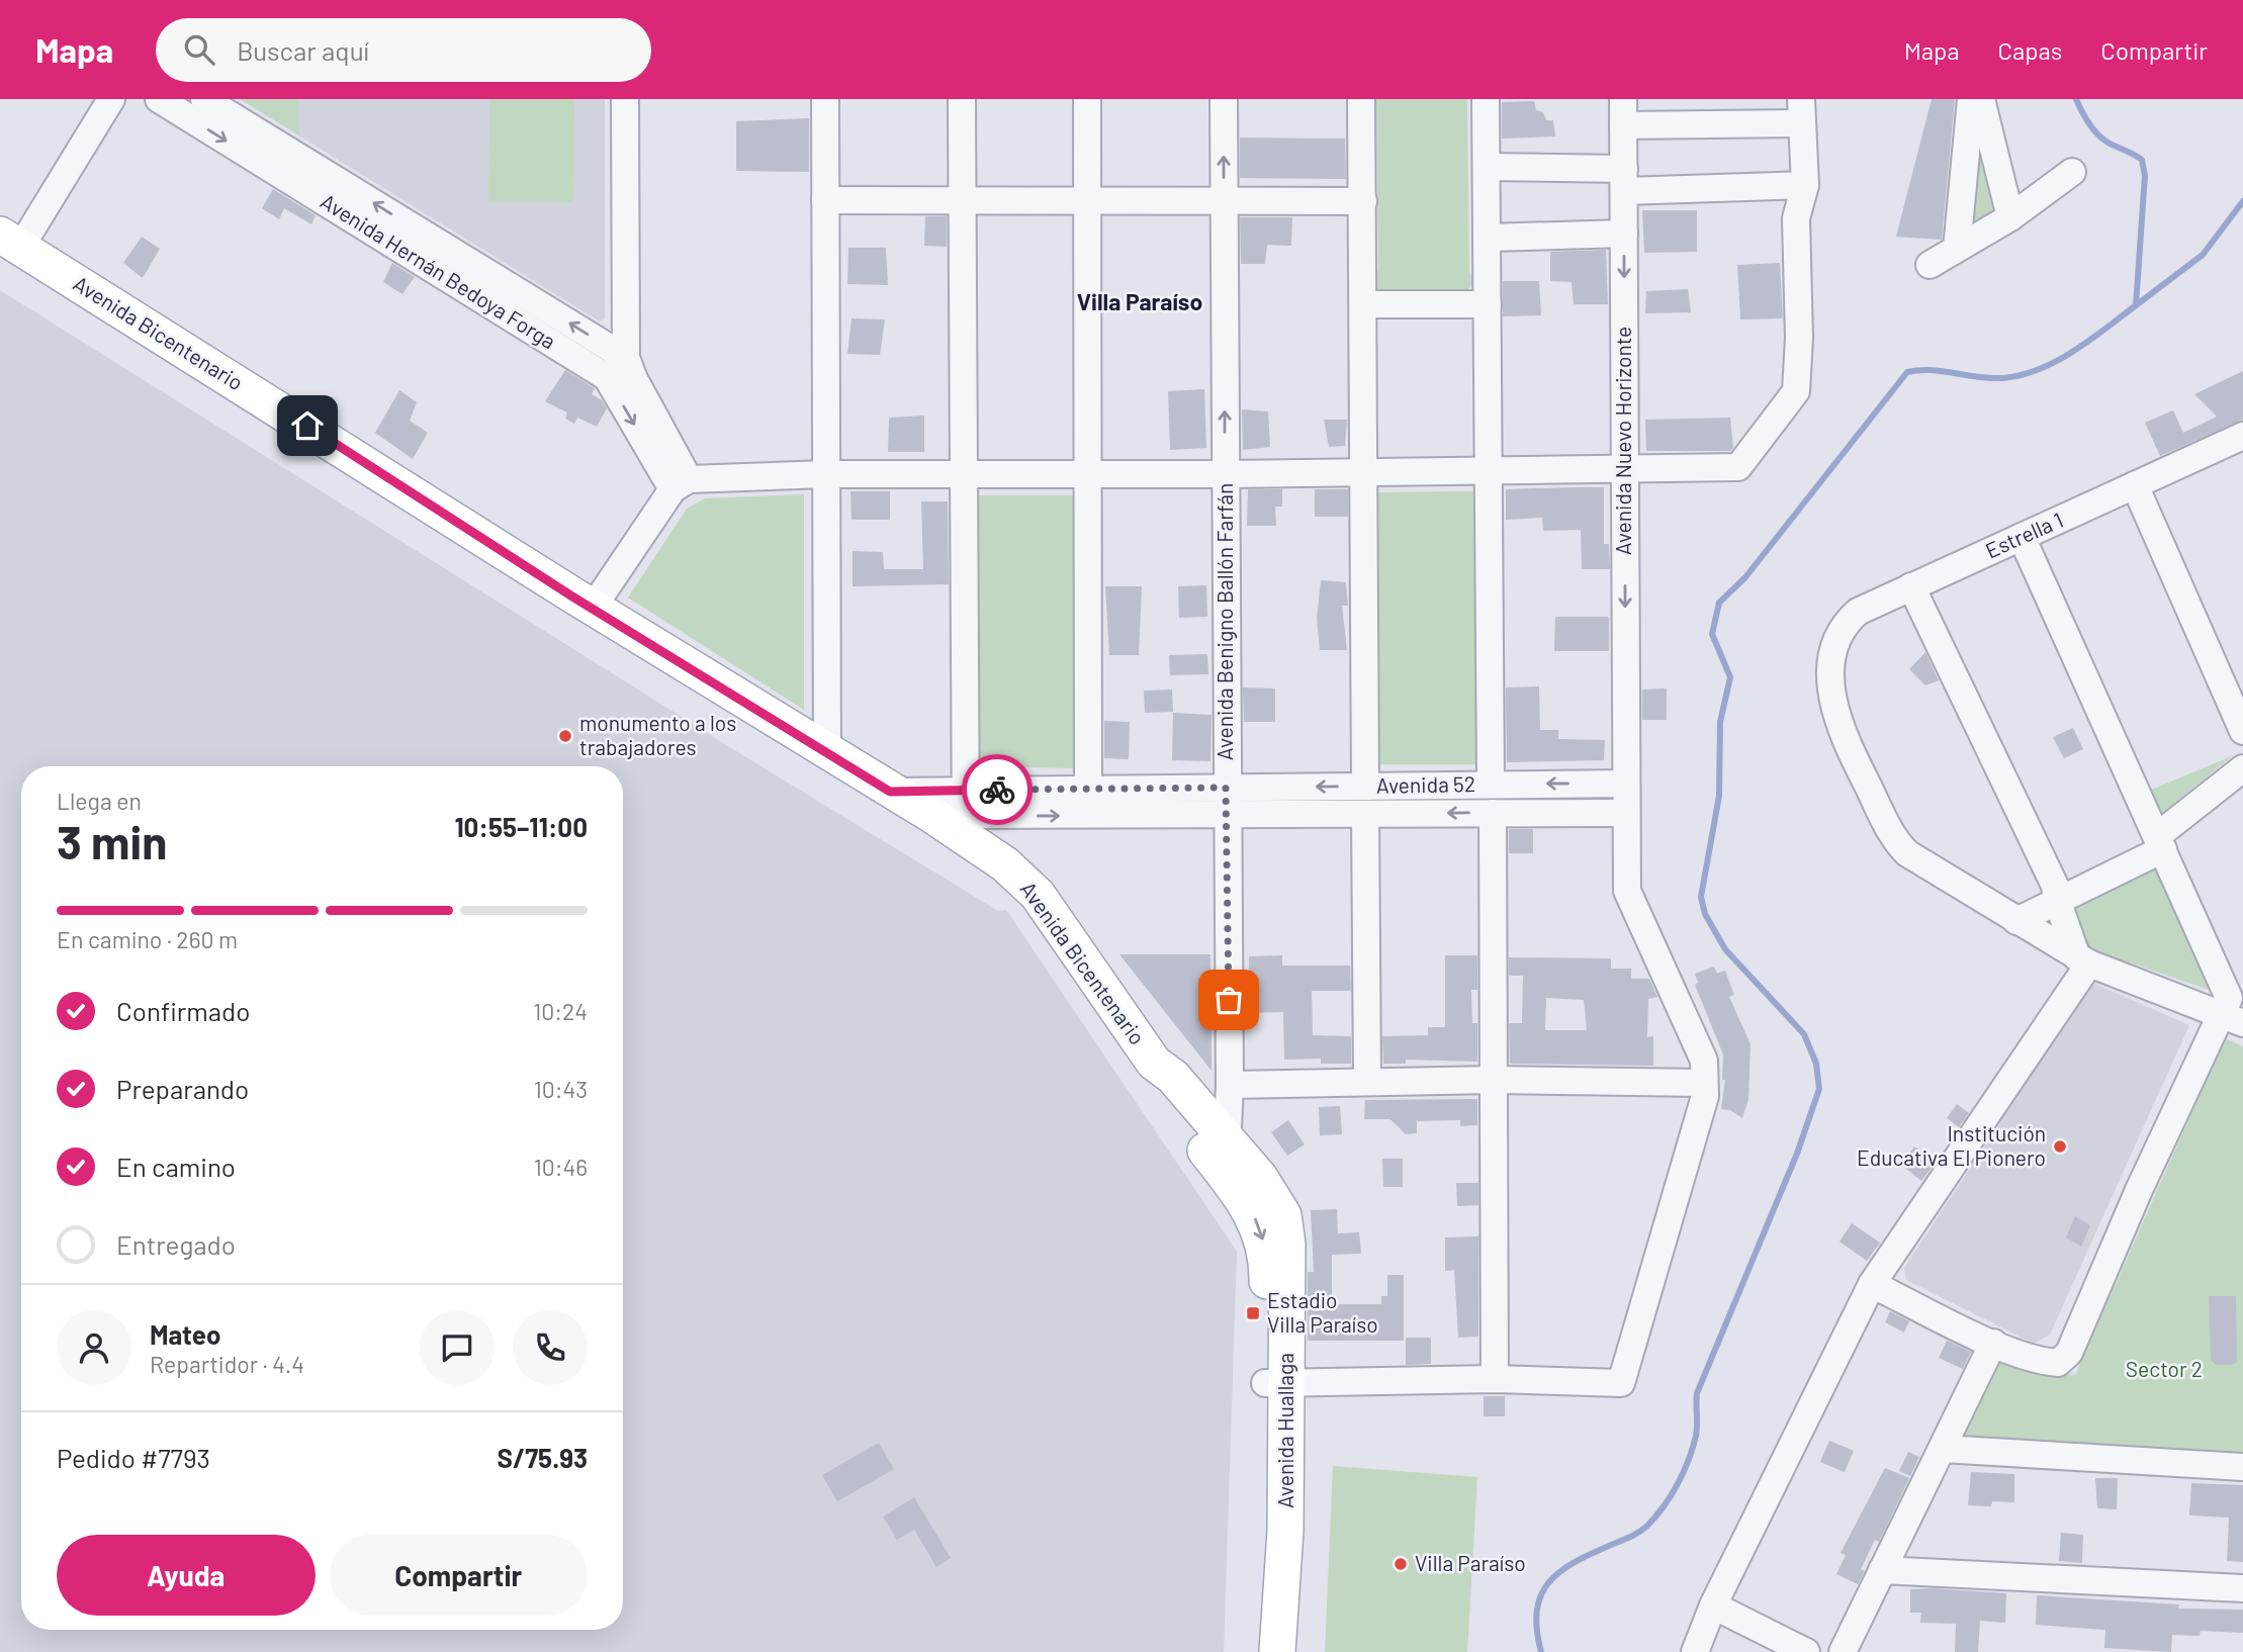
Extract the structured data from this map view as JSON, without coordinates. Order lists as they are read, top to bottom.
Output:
{
  "streets": {
    "main road": ["Avenida Bicentenario", "Avenida Huallaga"],
    "street": [
      "Avenida Hernán Bedoya Forga",
      "Avenida Nuevo Horizonte",
      "Estrella 1",
      "Avenida Benigno Ballón Farfán",
      "Avenida 52"
    ]
  },
  "crossings": [
    ["Avenida Bicentenario", "Avenida Benigno Ballón Farfán"],
    ["Avenida Bicentenario", "Avenida 52"],
    ["Avenida Bicentenario", "Avenida Huallaga"],
    ["Avenida Nuevo Horizonte", "Avenida 52"],
    ["Avenida Benigno Ballón Farfán", "Avenida 52"],
    ["Avenida Benigno Ballón Farfán", "Avenida Huallaga"]
  ],
  "districts": ["Villa Paraíso"],
  "parks": ["Sector 2"],
  "places": {
    "other": ["monumento a los trabajadores", "Institución Educativa El Pionero", "Villa Paraíso"],
    "transit": ["Estadio Villa Paraíso"]
  },
  "page": {
    "header": "Mapa",
    "search": "Buscar aquí",
    "nav": ["Mapa", "Capas", "Compartir"],
    "heading": ["3 min", "Llega en", "10:55–11:00"],
    "panel": [
      "Mateo",
      "Repartidor · 4.4",
      "Pedido #7793",
      "S/75.93"
    ],
    "bar": "En camino · 260 m",
    "list": [
      ["Confirmado", "10:24"],
      ["Preparando", "10:43"],
      ["En camino", "10:46"],
      "Entregado"
    ],
    "buttons": ["Ayuda", "Compartir"]
  }
}
